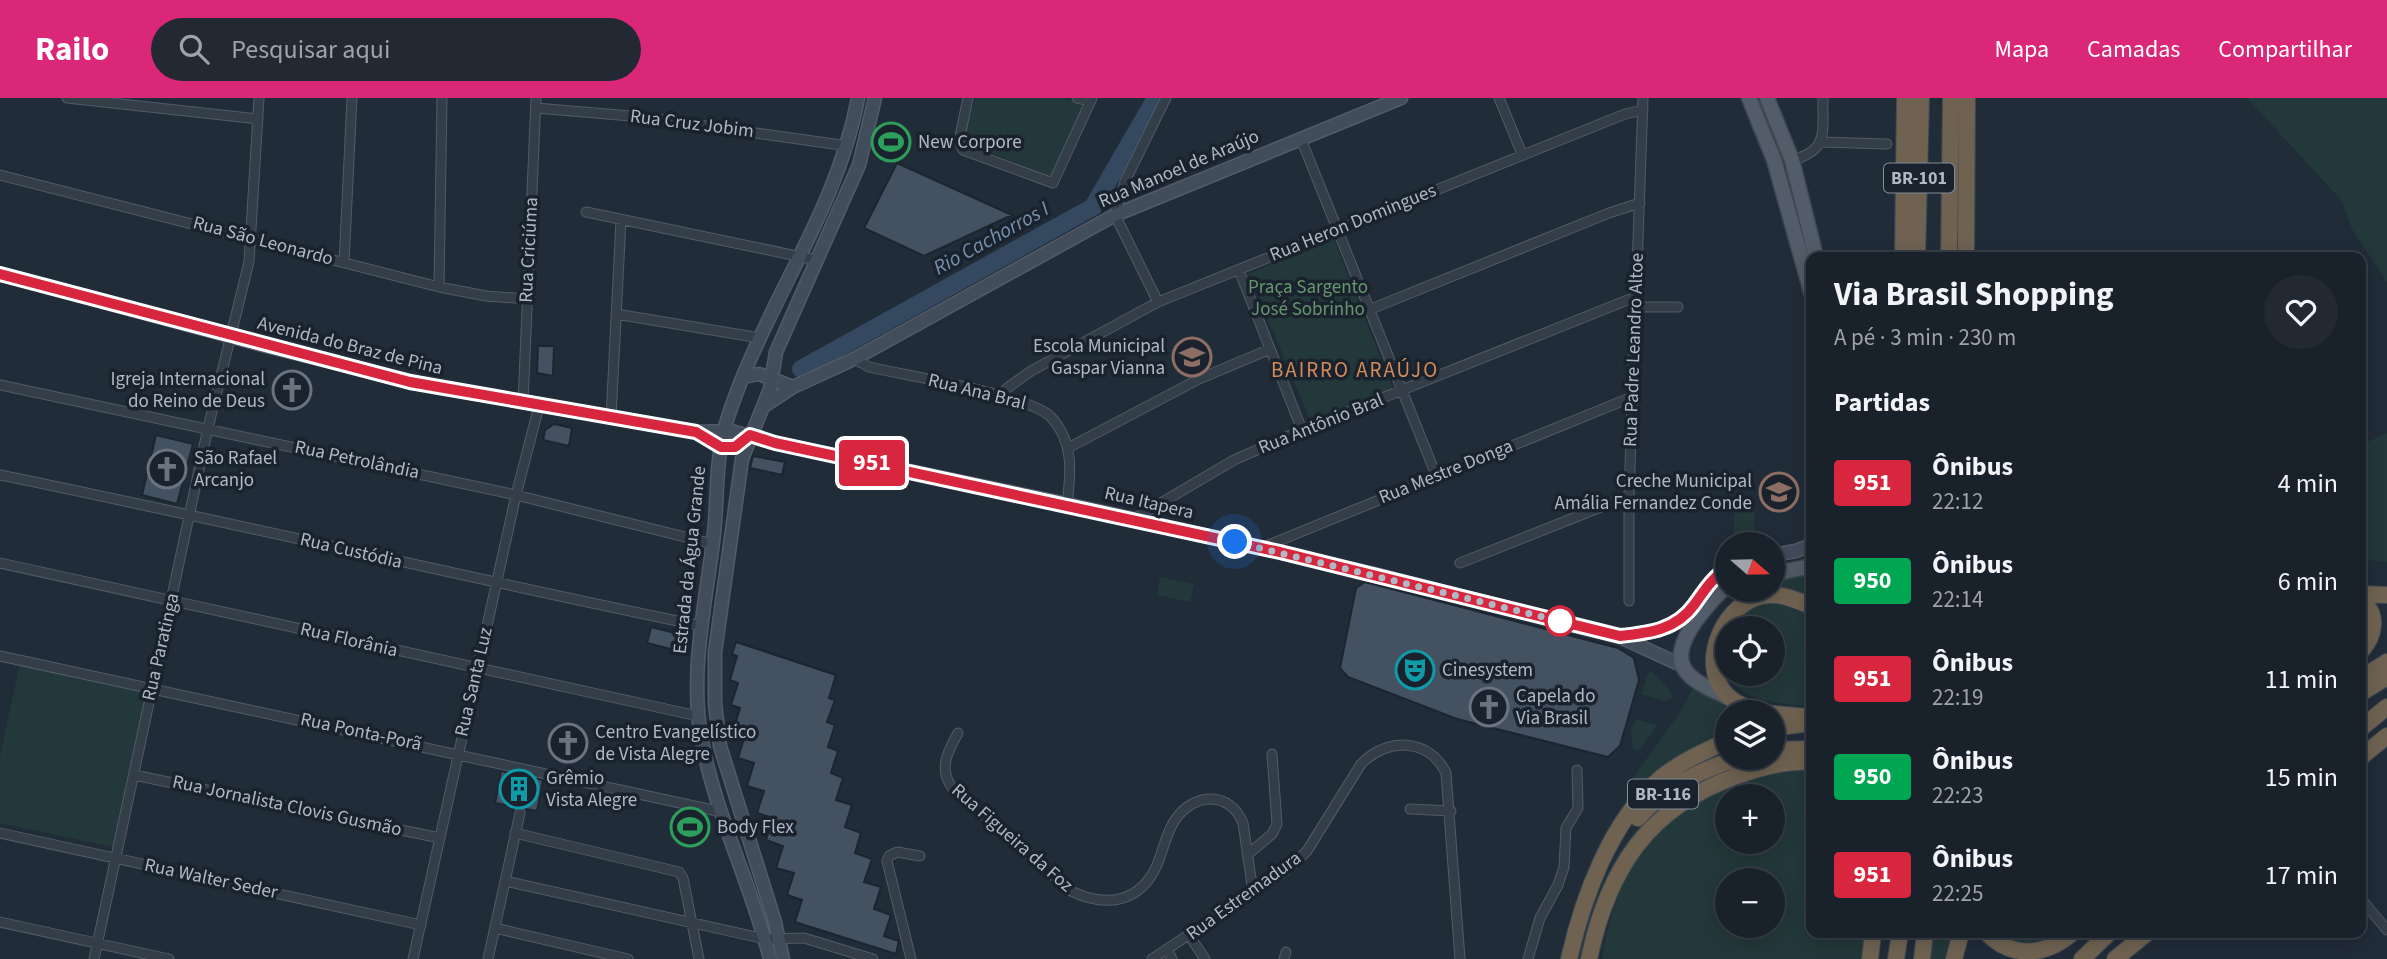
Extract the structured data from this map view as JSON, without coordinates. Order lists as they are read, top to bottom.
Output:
{
  "streets": {
    "highway": ["BR-101", "BR-116"],
    "street": [
      "Rua Cruz Jobim",
      "Rua Manoel de Araújo",
      "Rua Heron Domingues",
      "Rua São Leonardo",
      "Rua Criciúma",
      "Avenida do Braz de Pina",
      "Rua Padre Leandro Altoe",
      "Rua Ana Bral",
      "Rua Antônio Bral",
      "Rua Petrolândia",
      "Rua Mestre Donga",
      "Rua Itapera",
      "Rua Custódia",
      "Estrada da Água Grande",
      "Rua Florânia",
      "Rua Paratinga",
      "Rua Santa Luz",
      "Rua Ponta-Porã",
      "Rua Jornalista Clovis Gusmão",
      "Rua Figueira da Foz",
      "Rua Walter Seder",
      "Rua Estremadura"
    ]
  },
  "crossings": [
    ["Rua Cruz Jobim", "Rua Criciúma"],
    ["Rua Cruz Jobim", "Estrada da Água Grande"],
    ["Rua Manoel de Araújo", "Rua Ana Bral"],
    ["Rua Manoel de Araújo", "Estrada da Água Grande"],
    ["Rua Heron Domingues", "Rua Padre Leandro Altoe"],
    ["Rua Heron Domingues", "Rua Ana Bral"],
    ["Rua São Leonardo", "Rua Criciúma"],
    ["Rua São Leonardo", "Rua Paratinga"],
    ["Rua Criciúma", "Avenida do Braz de Pina"],
    ["Avenida do Braz de Pina", "Rua Itapera"],
    ["Avenida do Braz de Pina", "Estrada da Água Grande"],
    ["Avenida do Braz de Pina", "Rua Paratinga"],
    ["Avenida do Braz de Pina", "Rua Santa Luz"],
    ["Rua Padre Leandro Altoe", "Rua Antônio Bral"],
    ["Rua Padre Leandro Altoe", "Rua Mestre Donga"],
    ["Rua Ana Bral", "Rua Itapera"],
    ["Rua Antônio Bral", "Rua Itapera"],
    ["Rua Petrolândia", "Estrada da Água Grande"],
    ["Rua Petrolândia", "Rua Paratinga"],
    ["Rua Petrolândia", "Rua Santa Luz"],
    ["Rua Mestre Donga", "Rua Itapera"],
    ["Rua Itapera", "Estrada da Água Grande"],
    ["Rua Custódia", "Estrada da Água Grande"],
    ["Rua Custódia", "Rua Paratinga"],
    ["Rua Custódia", "Rua Santa Luz"],
    ["Estrada da Água Grande", "Rua Florânia"],
    ["Estrada da Água Grande", "Rua Ponta-Porã"],
    ["Rua Florânia", "Rua Paratinga"],
    ["Rua Florânia", "Rua Santa Luz"],
    ["Rua Paratinga", "Rua Ponta-Porã"],
    ["Rua Paratinga", "Rua Jornalista Clovis Gusmão"],
    ["Rua Paratinga", "Rua Walter Seder"],
    ["Rua Santa Luz", "Rua Ponta-Porã"],
    ["Rua Santa Luz", "Rua Jornalista Clovis Gusmão"],
    ["Rua Santa Luz", "Rua Walter Seder"],
    ["Rua Figueira da Foz", "Rua Estremadura"]
  ],
  "districts": ["BAIRRO ARAÚJO"],
  "water": ["Rio Cachorros I"],
  "parks": ["Praça Sargento José Sobrinho"],
  "places": {
    "sports": ["New Corpore", "Body Flex"],
    "school or university": ["Escola Municipal Gaspar Vianna", "Creche Municipal Amália Fernandez Conde"],
    "church": [
      "Igreja Internacional do Reino de Deus",
      "São Rafael Arcanjo",
      "Capela do Via Brasil",
      "Centro Evangelístico de Vista Alegre"
    ],
    "theatre": ["Cinesystem"],
    "building": ["Grêmio Vista Alegre"]
  },
  "lines": ["bus line 951"],
  "north": "right",
  "page": {
    "header": "Railo",
    "search": "Pesquisar aqui",
    "nav": ["Mapa", "Camadas", "Compartilhar"],
    "on_map": "951",
    "heading": [
      ["Via Brasil Shopping", "A pé · 3 min · 230 m"],
      "Partidas"
    ],
    "list": [
      {
        "mark": "951",
        "name": "Ônibus",
        "note": "22:12",
        "value": "4 min"
      },
      {
        "mark": "950",
        "name": "Ônibus",
        "note": "22:14",
        "value": "6 min"
      },
      {
        "mark": "951",
        "name": "Ônibus",
        "note": "22:19",
        "value": "11 min"
      },
      {
        "mark": "950",
        "name": "Ônibus",
        "note": "22:23",
        "value": "15 min"
      },
      {
        "mark": "951",
        "name": "Ônibus",
        "note": "22:25",
        "value": "17 min"
      }
    ],
    "map_buttons": ["+", "−"]
  }
}
